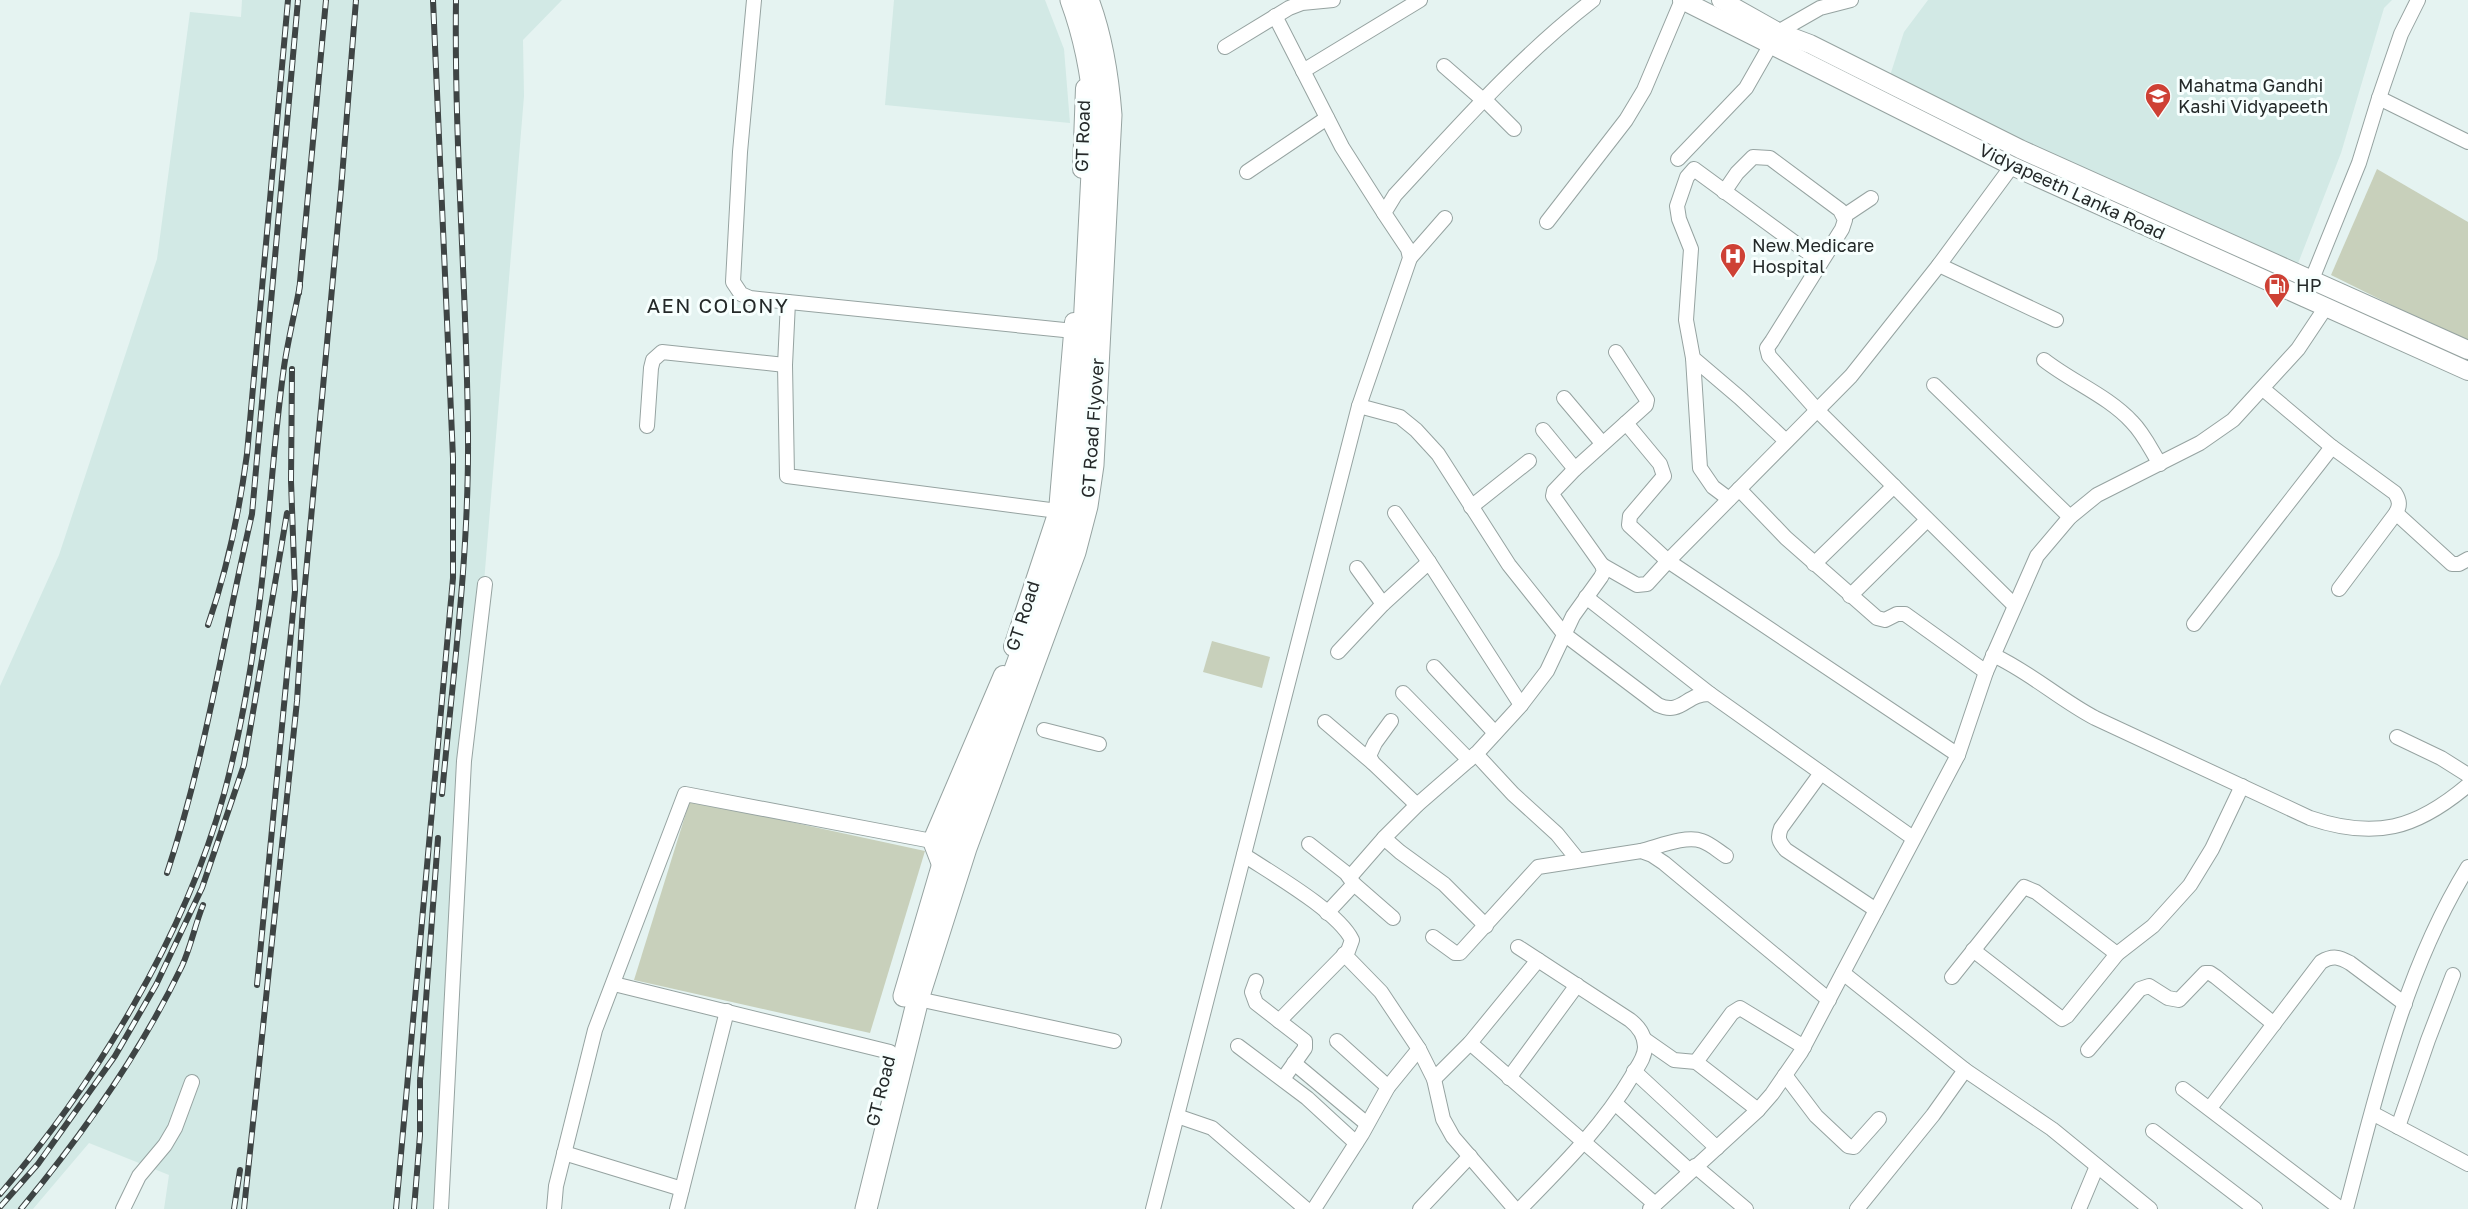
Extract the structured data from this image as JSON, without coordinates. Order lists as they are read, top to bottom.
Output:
{
  "streets": {
    "highway": ["GT Road", "GT Road Flyover"],
    "main road": ["Vidyapeeth Lanka Road"]
  },
  "crossings": [
    ["GT Road", "GT Road Flyover"]
  ],
  "districts": ["AEN COLONY"],
  "places": {
    "school or university": ["Mahatma Gandhi Kashi Vidyapeeth"],
    "hospital": ["New Medicare Hospital"],
    "fuel station": ["HP"]
  }
}
